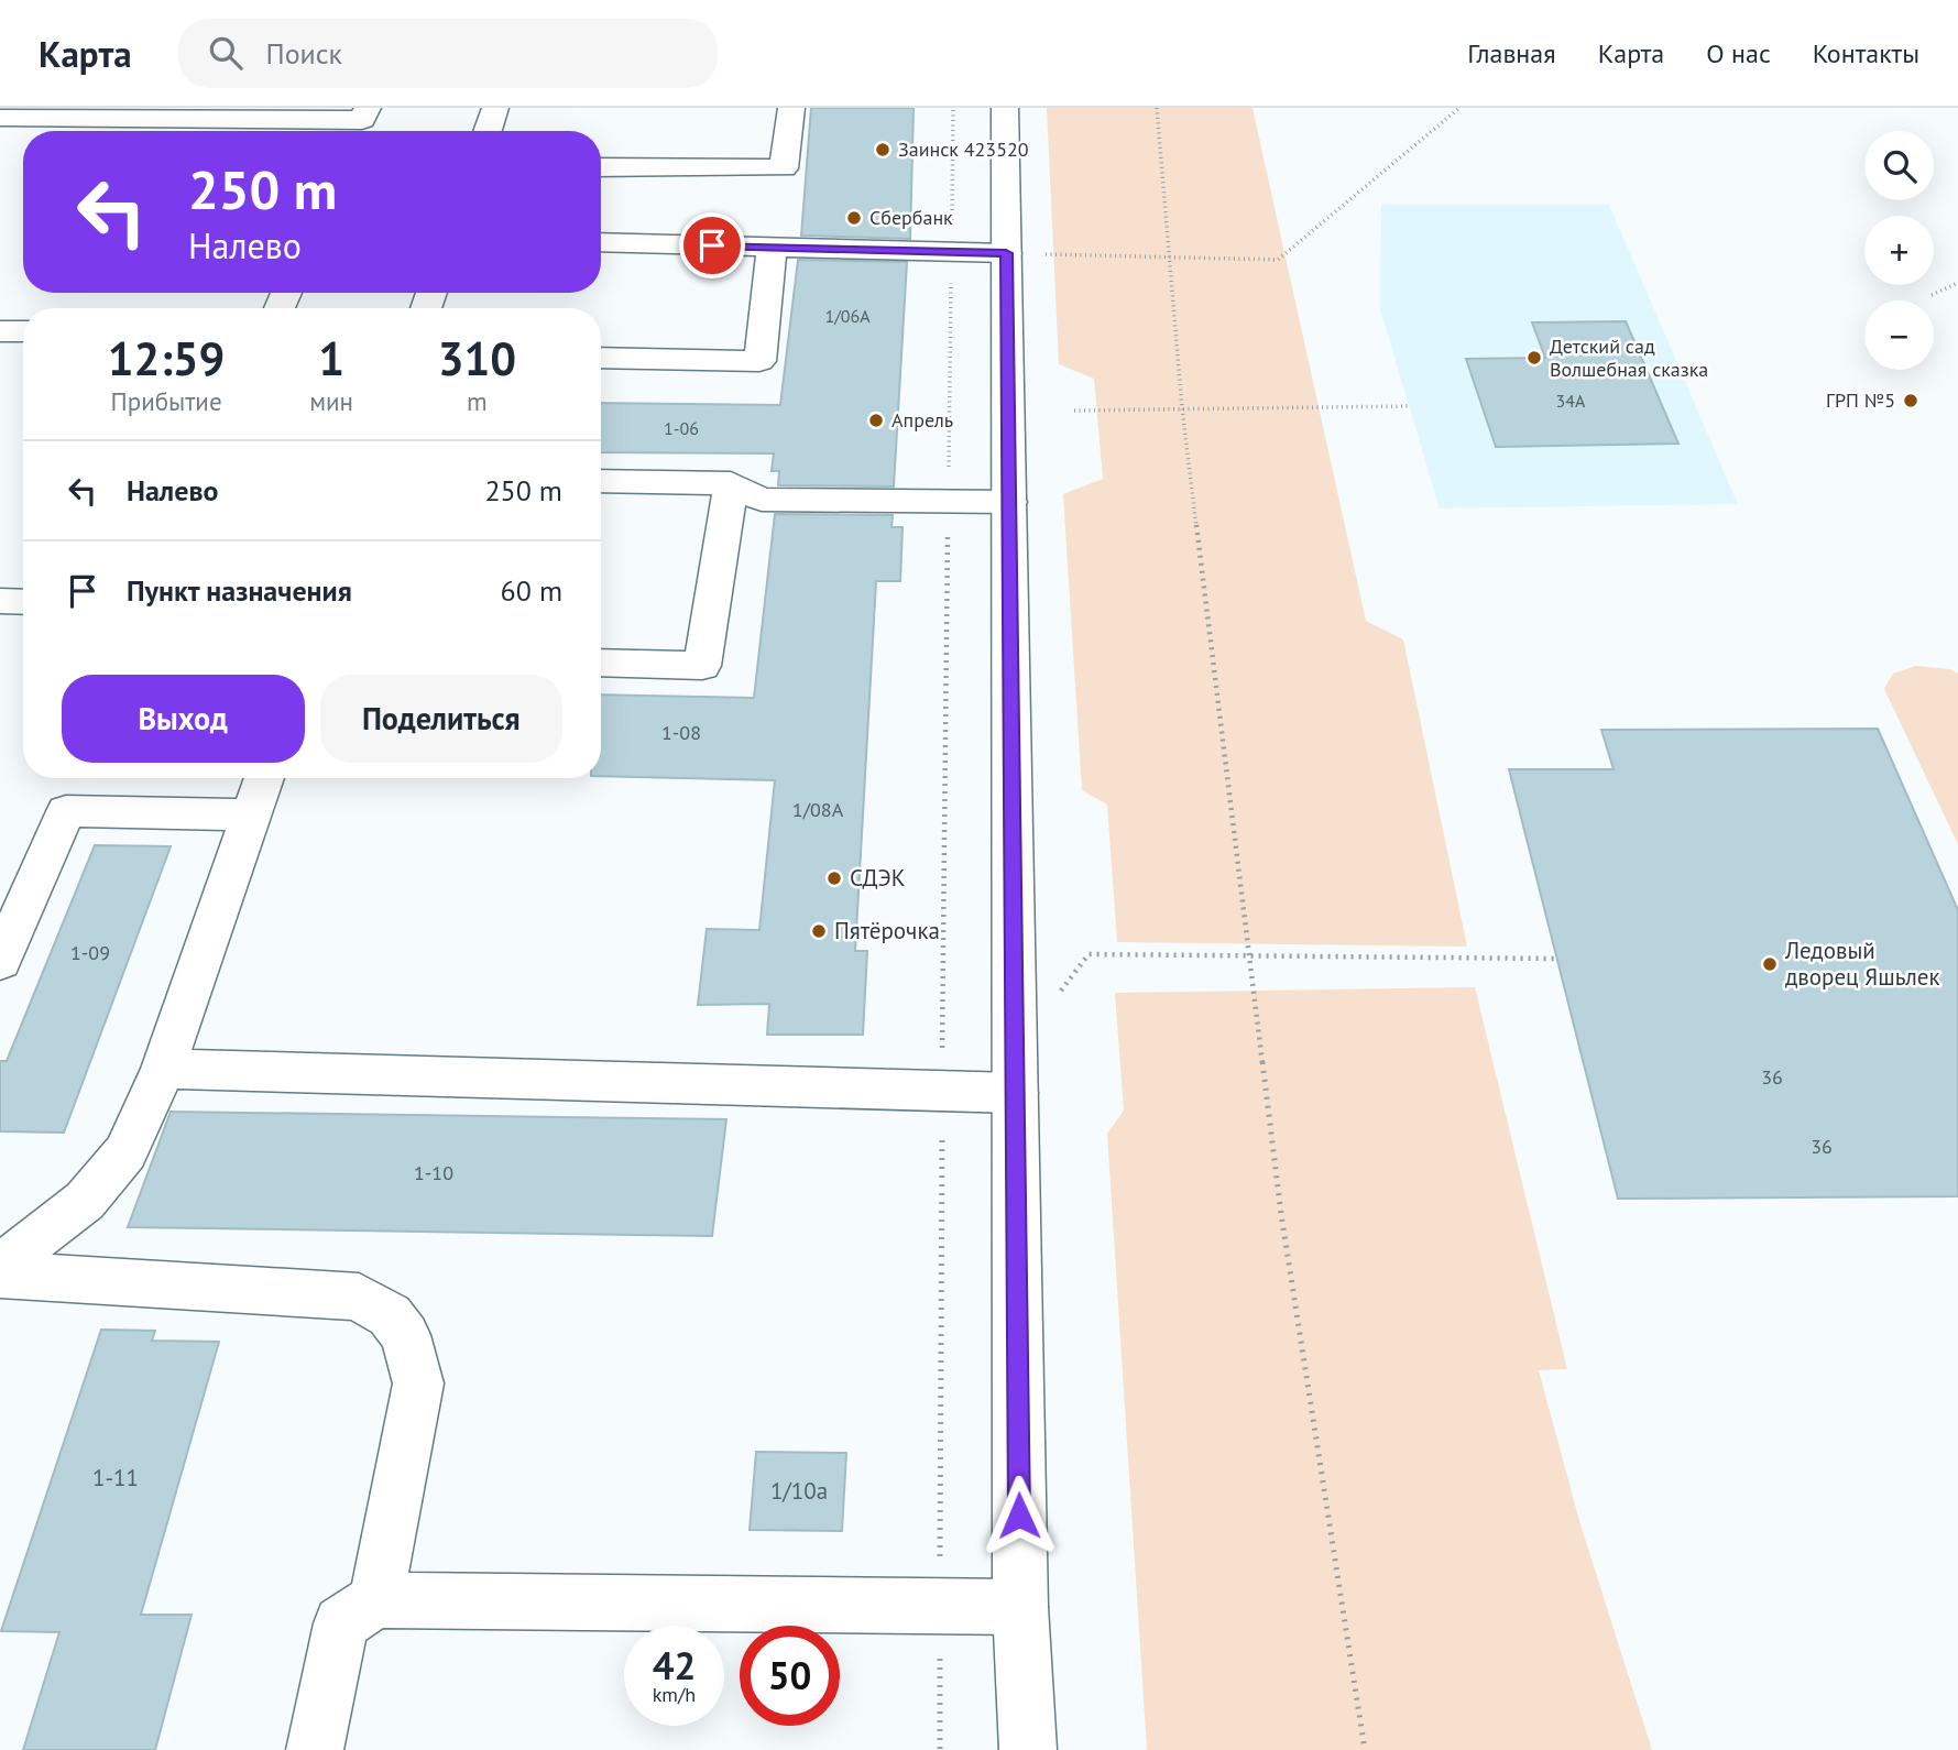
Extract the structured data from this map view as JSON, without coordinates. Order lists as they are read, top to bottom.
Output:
{
  "places": [
    "Заинск 423520",
    "Сбербанк",
    "Детский сад Волшебная сказка",
    "ГРП №5",
    "Апрель",
    "СДЭК",
    "Пятёрочка",
    "Ледовый дворец Яшьлек"
  ],
  "house_numbers": [
    "1/06А",
    "34А",
    "1-06",
    "1-08",
    "1/08А",
    "1-09",
    "36",
    "36",
    "1-10",
    "1-11",
    "1/10а"
  ],
  "page": {
    "header": "Карта",
    "search": "Поиск",
    "nav": [
      "Главная",
      "Карта",
      "О нас",
      "Контакты"
    ],
    "map_buttons": ["+", "−"],
    "turn": ["250 m", "Налево"],
    "eta": [
      "12:59",
      "Прибытие",
      "1",
      "мин",
      "310",
      "m"
    ],
    "list": [
      {
        "name": "Налево",
        "value": "250 m"
      },
      {
        "name": "Пункт назначения",
        "value": "60 m"
      }
    ],
    "buttons": ["Выход", "Поделиться"],
    "speed": "42 km/h",
    "limit": "50"
  }
}
